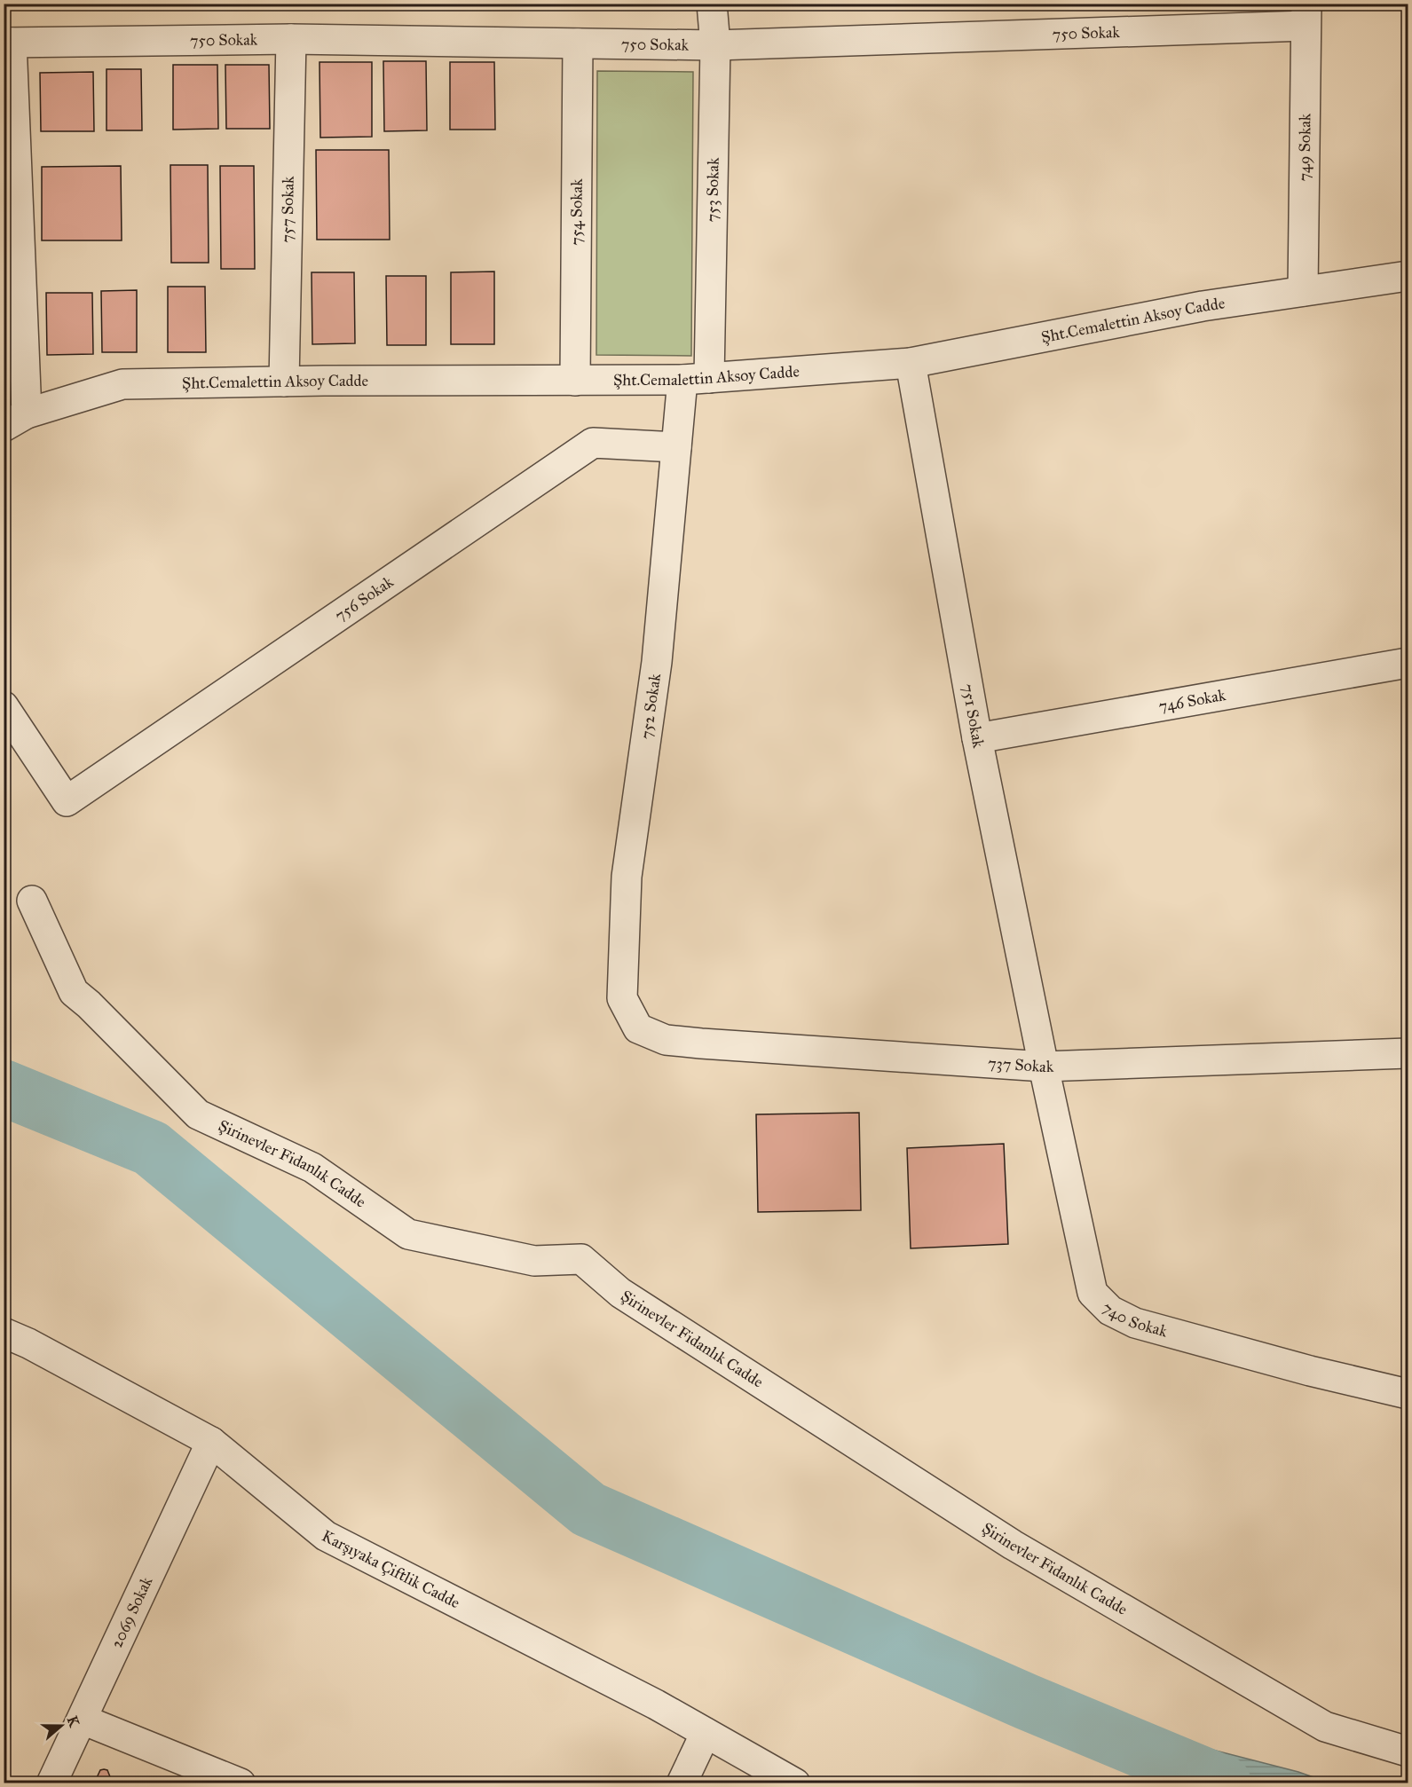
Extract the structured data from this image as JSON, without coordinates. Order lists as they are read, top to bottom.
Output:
{
  "streets": {
    "street": [
      "750 Sokak",
      "749 Sokak",
      "753 Sokak",
      "757 Sokak",
      "754 Sokak",
      "Şht.Cemalettin Aksoy Cadde",
      "756 Sokak",
      "746 Sokak",
      "752 Sokak",
      "751 Sokak",
      "737 Sokak",
      "Şirinevler Fidanlık Cadde",
      "740 Sokak",
      "Karşıyaka Çiftlik Cadde",
      "2069 Sokak"
    ]
  },
  "crossings": [
    ["750 Sokak", "749 Sokak"],
    ["750 Sokak", "753 Sokak"],
    ["750 Sokak", "757 Sokak"],
    ["750 Sokak", "754 Sokak"],
    ["749 Sokak", "Şht.Cemalettin Aksoy Cadde"],
    ["753 Sokak", "Şht.Cemalettin Aksoy Cadde"],
    ["753 Sokak", "752 Sokak"],
    ["757 Sokak", "Şht.Cemalettin Aksoy Cadde"],
    ["754 Sokak", "Şht.Cemalettin Aksoy Cadde"],
    ["Şht.Cemalettin Aksoy Cadde", "752 Sokak"],
    ["Şht.Cemalettin Aksoy Cadde", "751 Sokak"],
    ["756 Sokak", "752 Sokak"],
    ["746 Sokak", "751 Sokak"],
    ["752 Sokak", "737 Sokak"],
    ["751 Sokak", "737 Sokak"],
    ["751 Sokak", "740 Sokak"],
    ["737 Sokak", "740 Sokak"],
    ["Karşıyaka Çiftlik Cadde", "2069 Sokak"]
  ],
  "north": "right"
}
